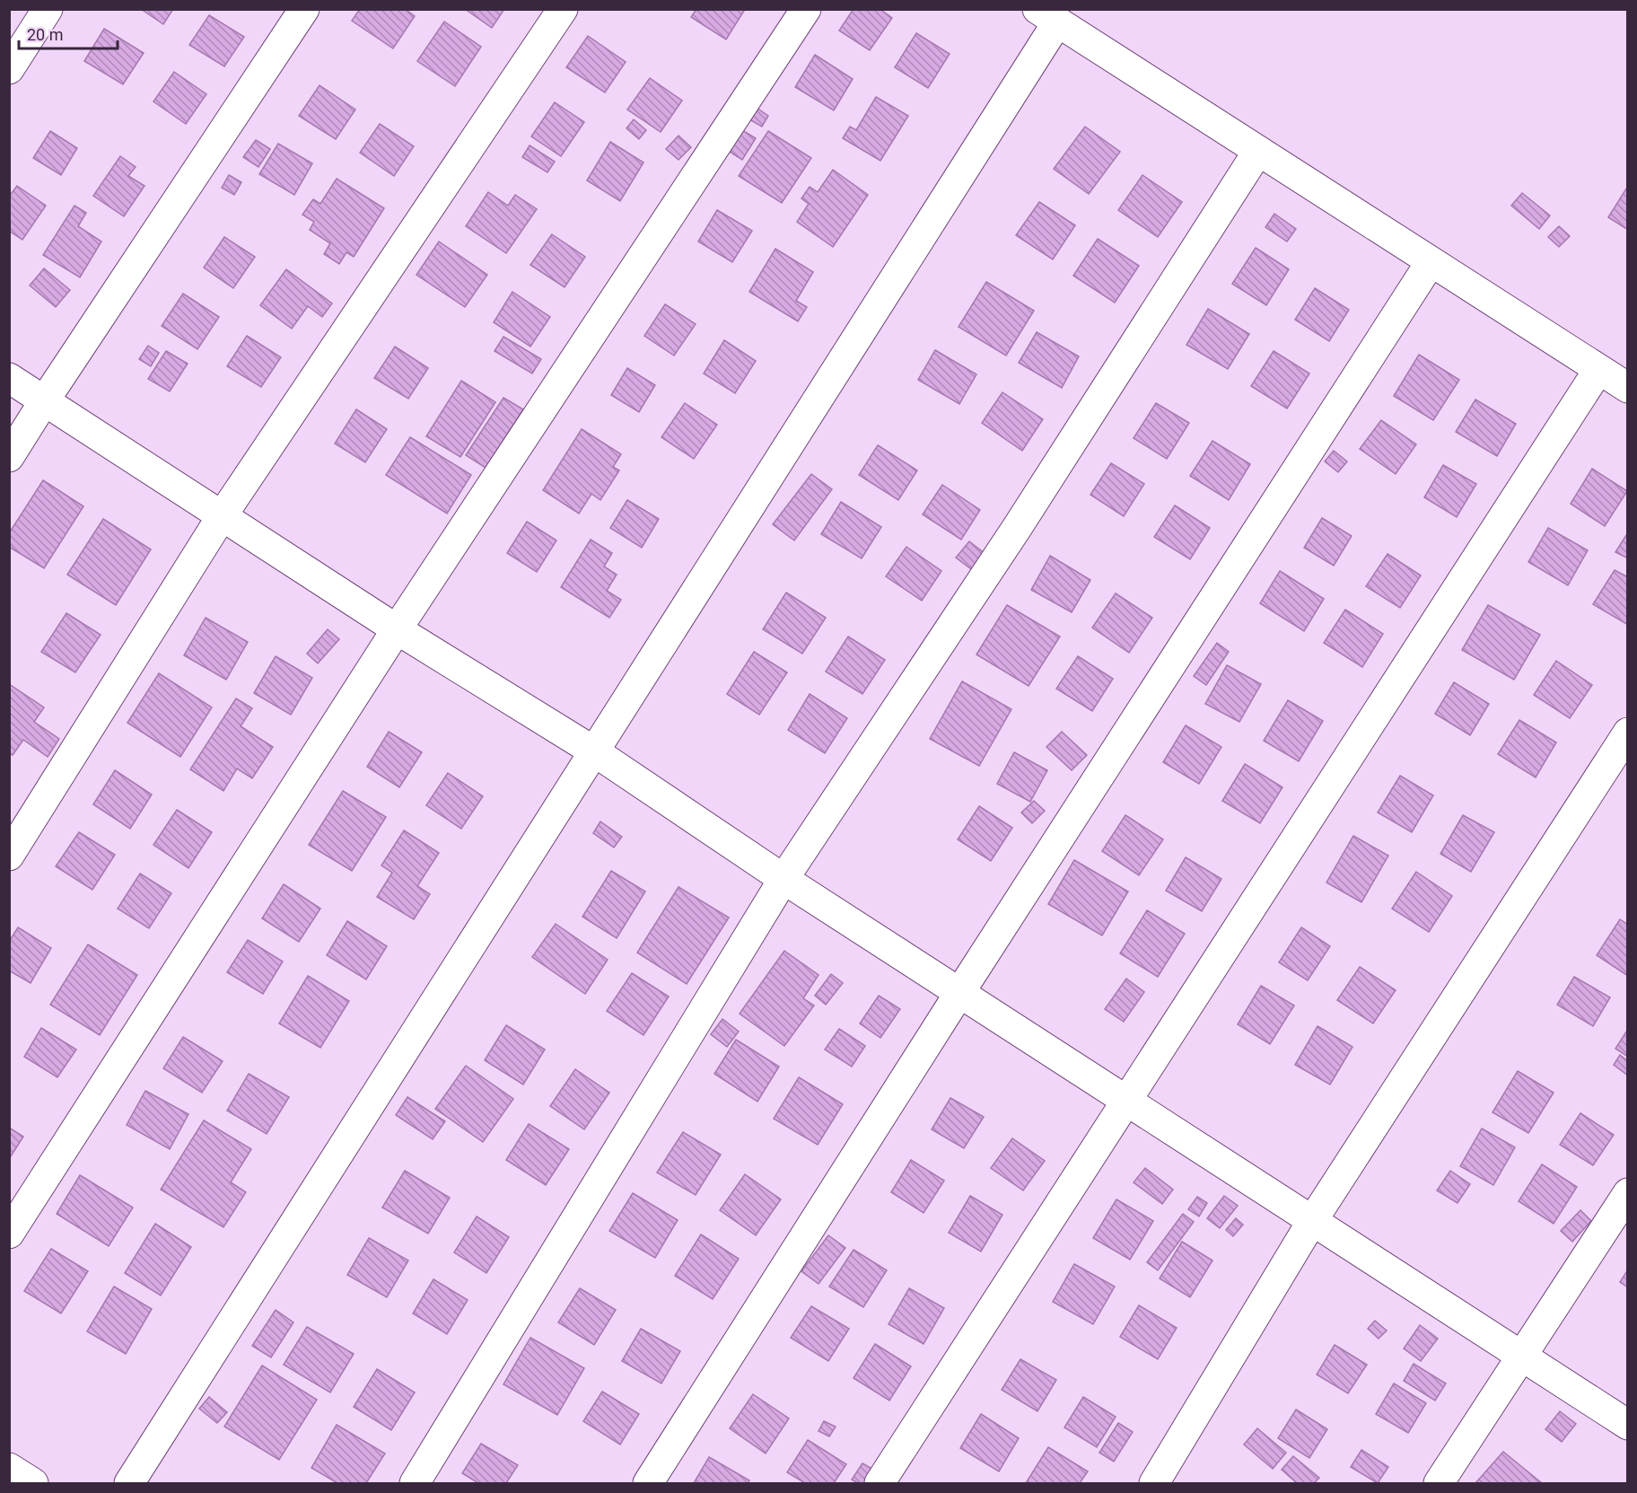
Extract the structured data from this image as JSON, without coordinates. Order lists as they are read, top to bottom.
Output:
{
  "scale_bar": "20 m"
}
